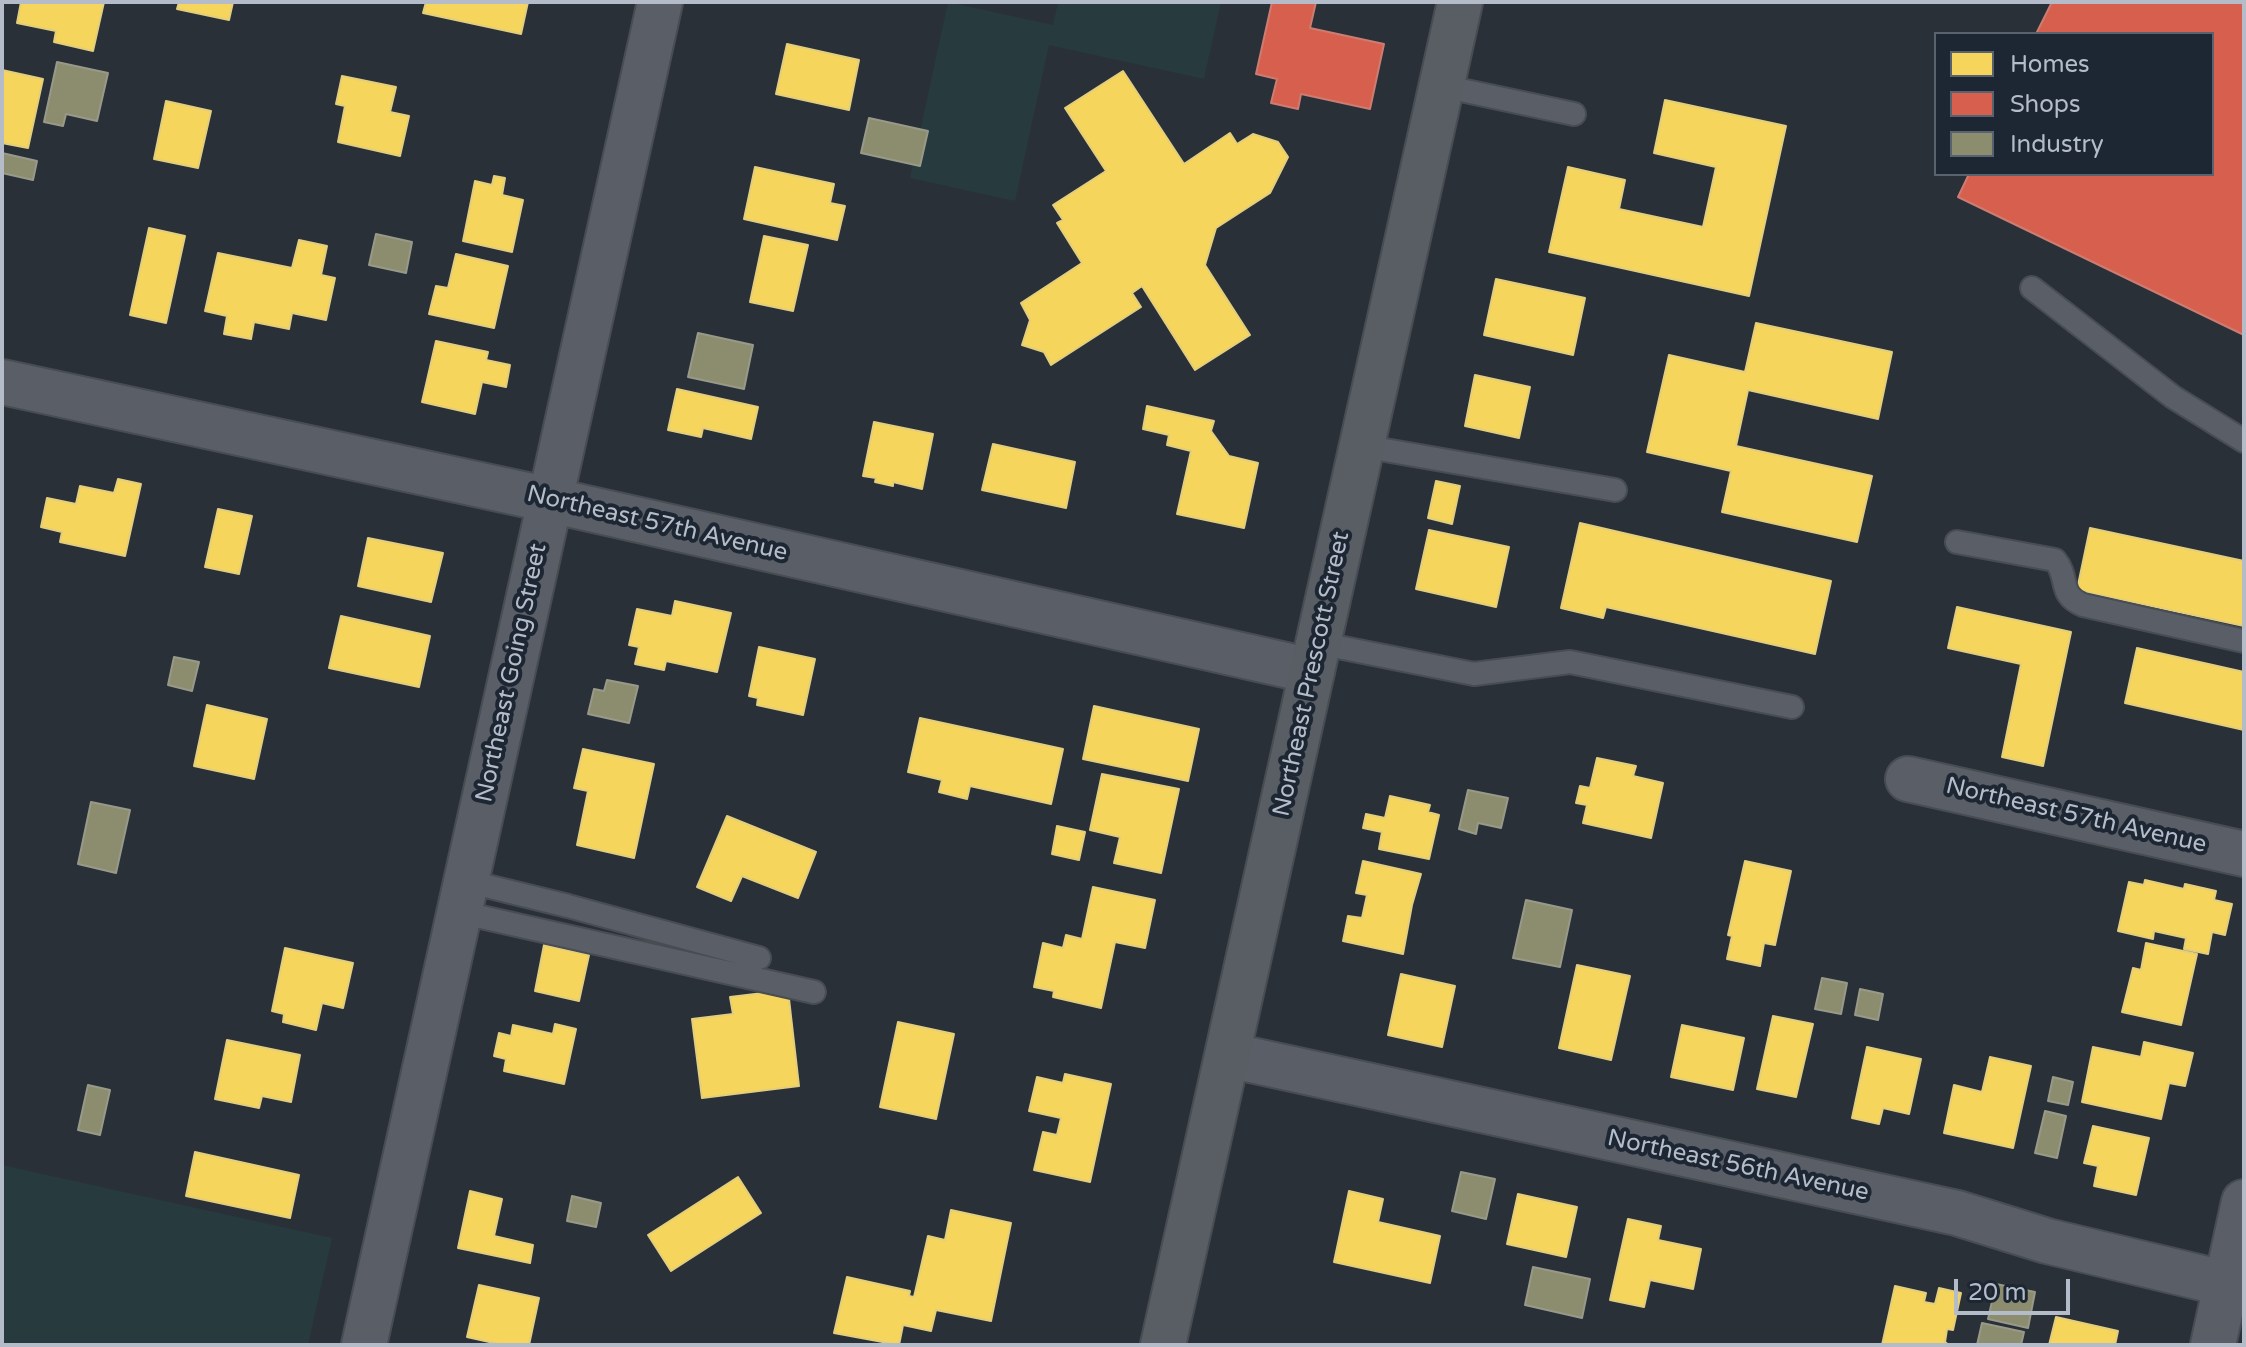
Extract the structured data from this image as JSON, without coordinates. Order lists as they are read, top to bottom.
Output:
{
  "streets": {
    "street": [
      "Northeast 57th Avenue",
      "Northeast Going Street",
      "Northeast Prescott Street",
      "Northeast 56th Avenue"
    ]
  },
  "crossings": [
    ["Northeast 57th Avenue", "Northeast Going Street"],
    ["Northeast 57th Avenue", "Northeast Prescott Street"],
    ["Northeast Prescott Street", "Northeast 56th Avenue"]
  ],
  "legend": ["Homes", "Shops", "Industry"],
  "scale_bar": "20 m"
}
